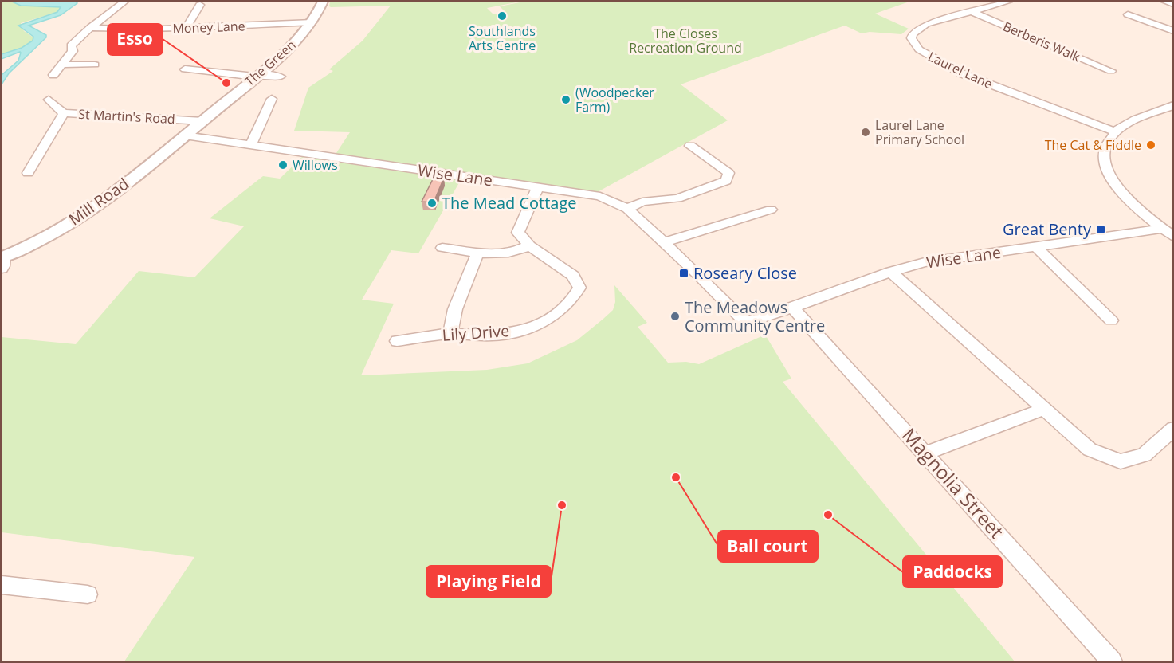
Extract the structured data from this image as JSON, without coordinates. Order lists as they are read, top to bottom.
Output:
{
  "streets": {
    "street": [
      "Money Lane",
      "Berberis Walk",
      "The Green",
      "Laurel Lane",
      "St Martin's Road",
      "Wise Lane",
      "Mill Road",
      "Lily Drive",
      "Magnolia Street"
    ]
  },
  "crossings": [
    ["Money Lane", "The Green"],
    ["Berberis Walk", "Laurel Lane"],
    ["The Green", "St Martin's Road"],
    ["The Green", "Wise Lane"],
    ["The Green", "Mill Road"],
    ["Wise Lane", "Mill Road"],
    ["Wise Lane", "Lily Drive"],
    ["Wise Lane", "Magnolia Street"]
  ],
  "parks": ["The Closes Recreation Ground"],
  "places": {
    "other": [
      "Southlands Arts Centre",
      "Esso",
      "(Woodpecker Farm)",
      "Laurel Lane Primary School",
      "The Cat & Fiddle",
      "Willows",
      "The Mead Cottage",
      "The Meadows Community Centre",
      "Ball court",
      "Playing Field",
      "Paddocks"
    ],
    "transit": ["Great Benty", "Roseary Close"]
  }
}
